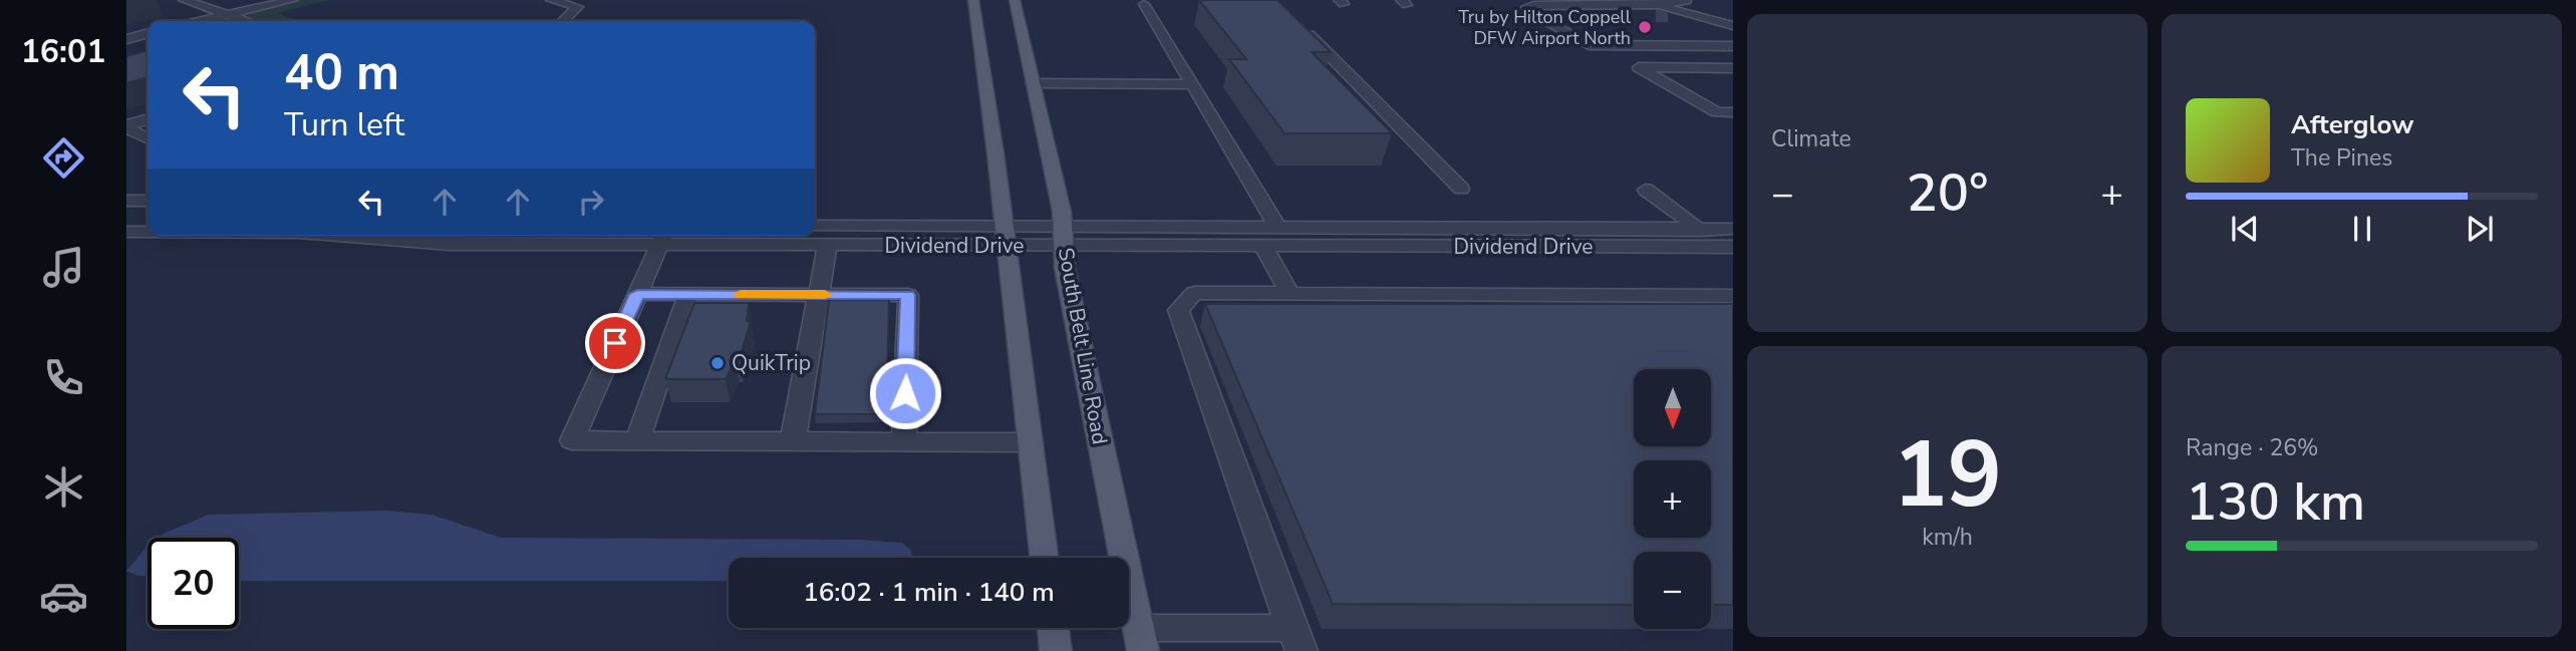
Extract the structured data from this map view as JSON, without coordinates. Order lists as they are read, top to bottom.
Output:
{
  "streets": {
    "main road": ["South Belt Line Road"],
    "street": ["Dividend Drive"]
  },
  "crossings": [
    ["Dividend Drive", "South Belt Line Road"]
  ],
  "places": ["Tru by Hilton Coppell DFW Airport North", "QuikTrip"],
  "north": "bottom",
  "page": {
    "tabs": "16:01",
    "tile": [
      "Climate",
      ["19", "km/h"],
      ["Range · 26%", "130 km"]
    ],
    "turn": ["40 m", "Turn left"],
    "song": ["Afterglow", "The Pines"],
    "heat": ["−", "20°", "+"],
    "map_buttons": ["+", "−"],
    "limit": "20",
    "trip": "16:02 · 1 min · 140 m"
  }
}
